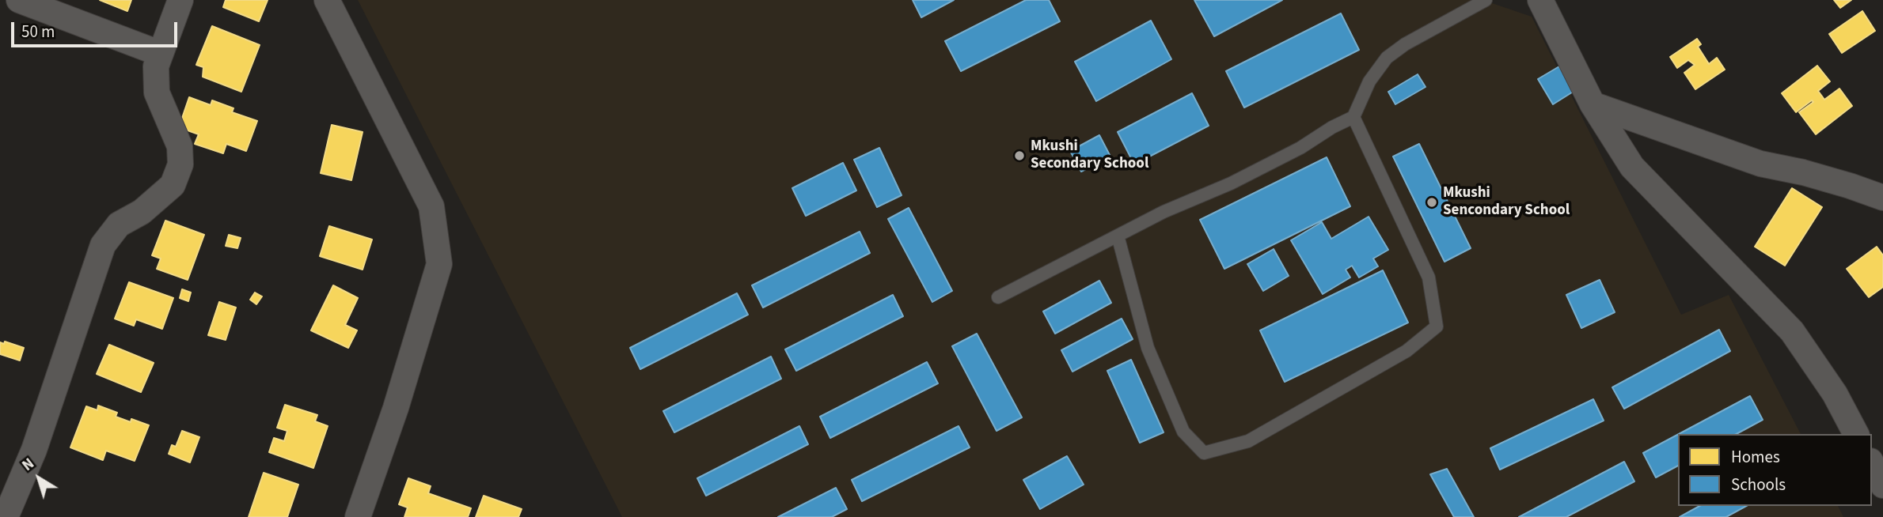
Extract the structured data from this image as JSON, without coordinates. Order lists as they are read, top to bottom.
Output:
{
  "places": ["Mkushi Secondary School", "Mkushi Sencondary School"],
  "legend": ["Homes", "Schools"],
  "scale_bar": "50 m",
  "north": "top left"
}
